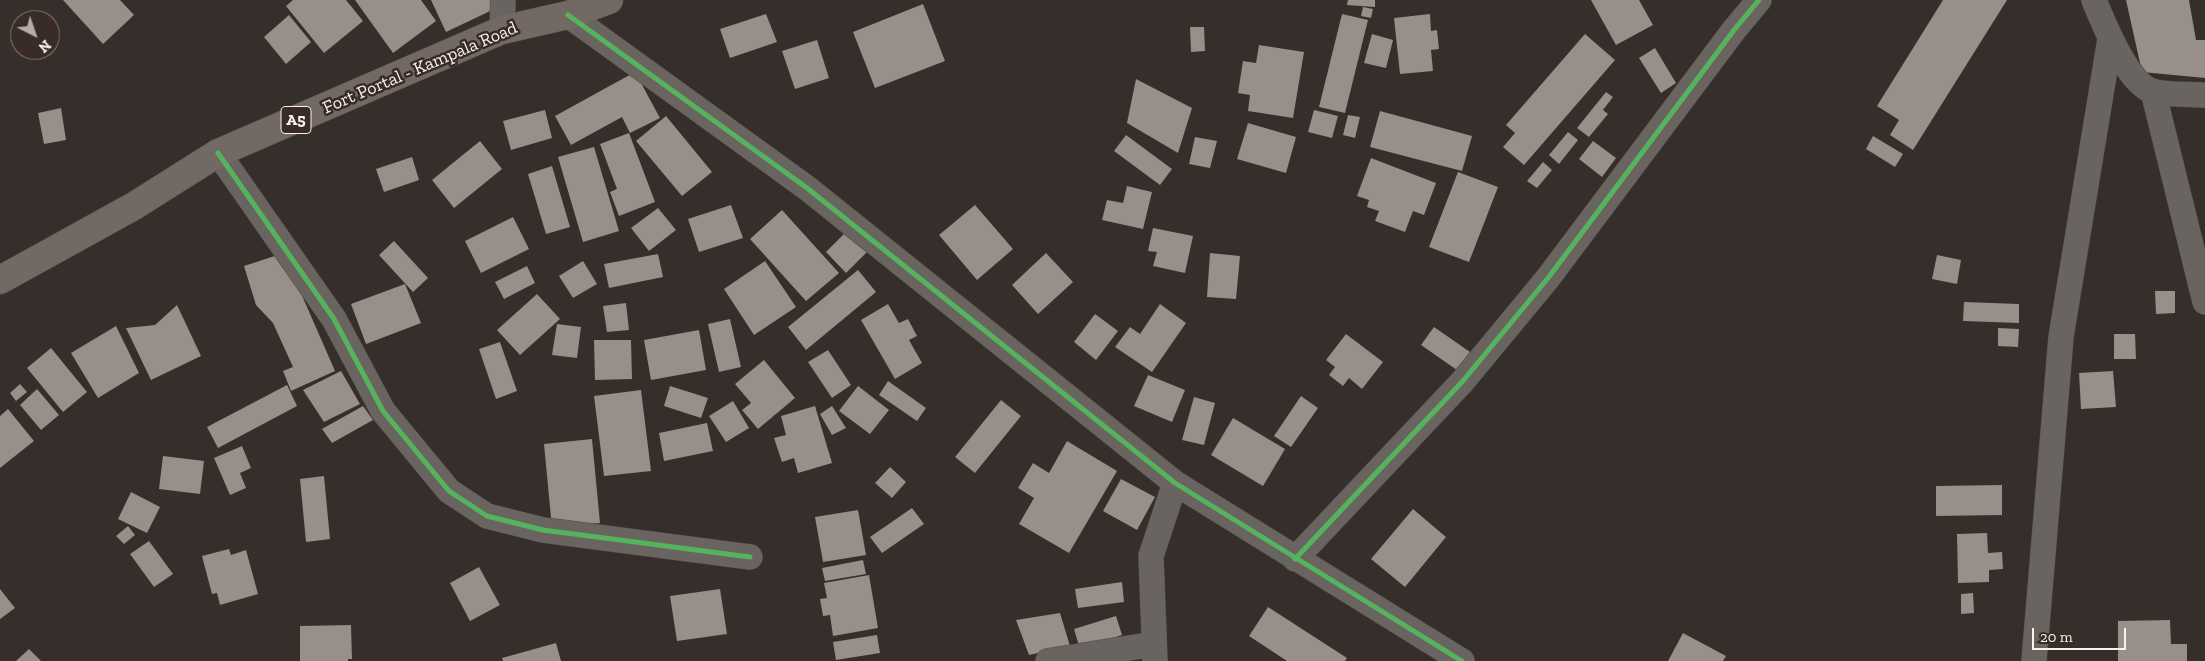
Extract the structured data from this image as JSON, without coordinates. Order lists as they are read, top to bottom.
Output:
{
  "streets": {
    "main road": ["Fort Portal - Kampala Road", "A5"]
  },
  "scale_bar": "20 m",
  "north": "bottom right"
}
